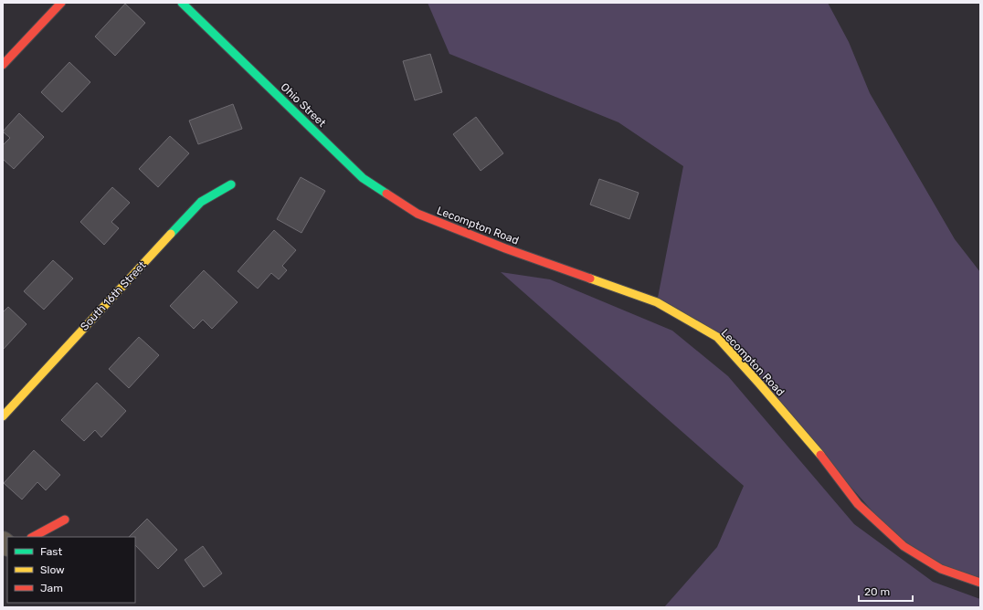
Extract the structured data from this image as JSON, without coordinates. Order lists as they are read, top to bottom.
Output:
{
  "streets": {
    "street": ["Ohio Street", "Lecompton Road", "South 16th Street"]
  },
  "crossings": [
    ["Ohio Street", "Lecompton Road"]
  ],
  "legend": ["Fast", "Slow", "Jam"],
  "scale_bar": "20 m"
}
